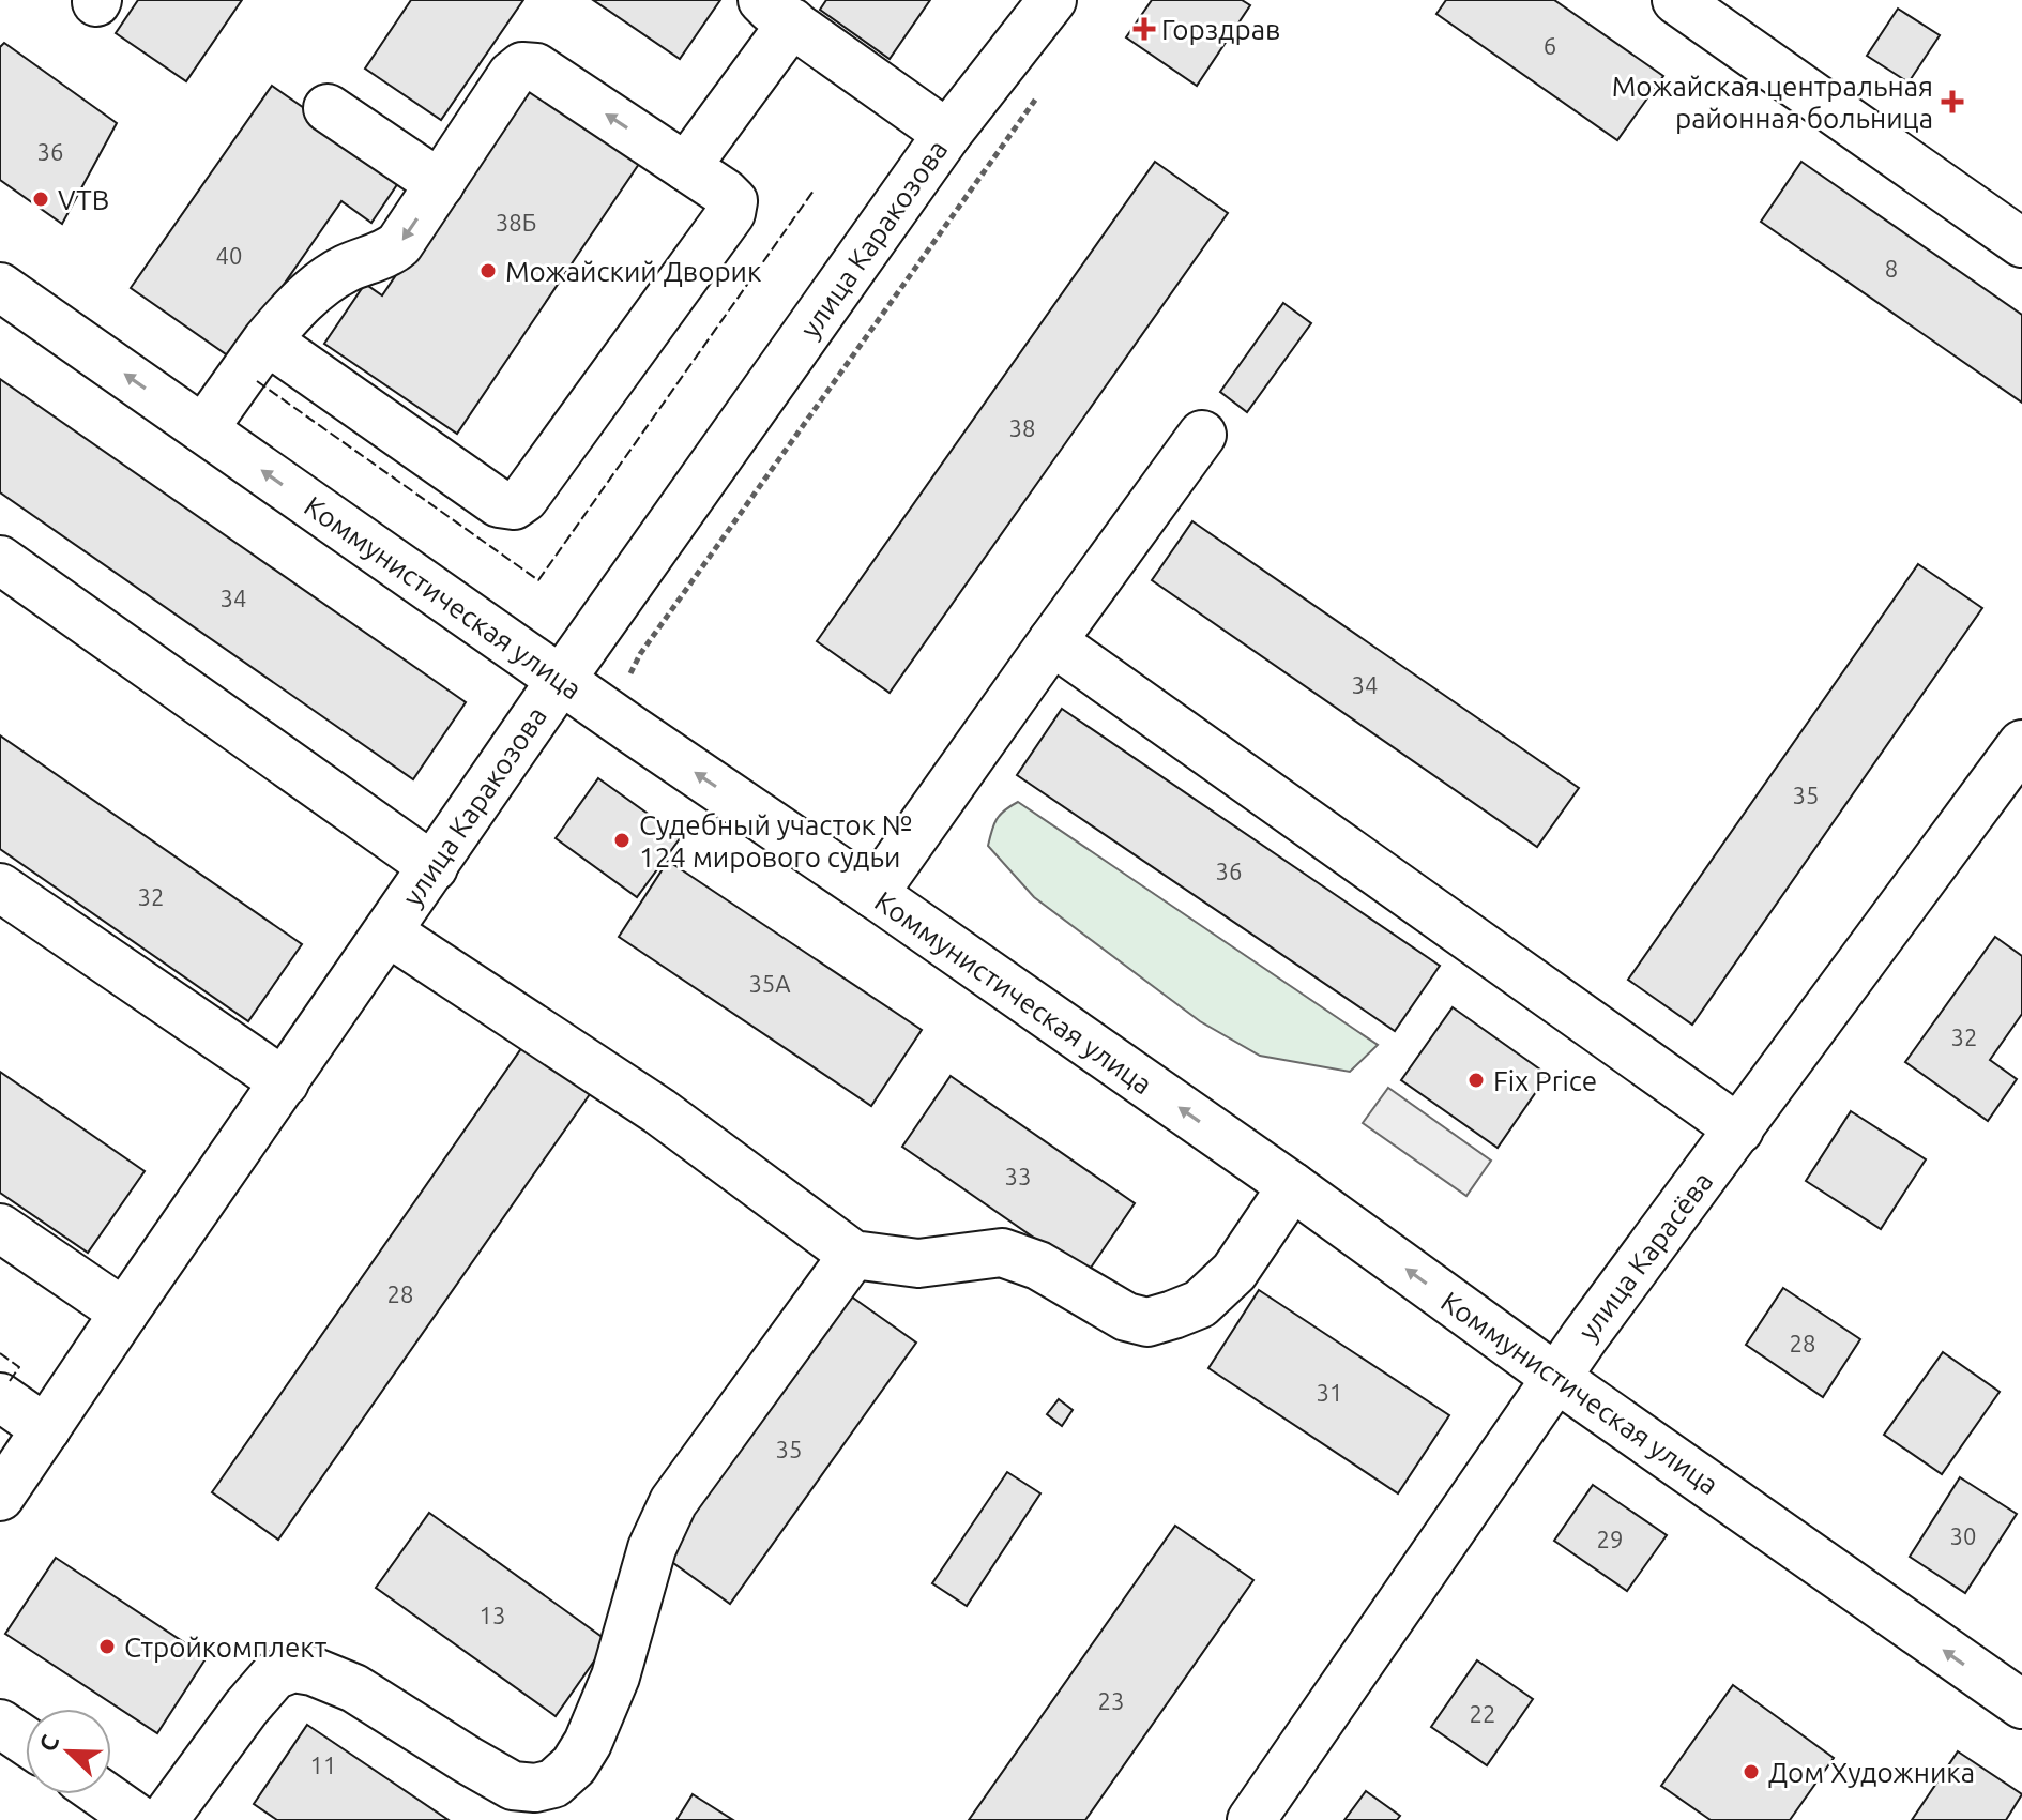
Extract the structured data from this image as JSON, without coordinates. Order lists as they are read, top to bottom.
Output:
{
  "streets": {
    "street": ["улица Каракозова", "Коммунистическая улица", "улица Карасёва"]
  },
  "crossings": [
    ["улица Каракозова", "Коммунистическая улица"],
    ["Коммунистическая улица", "улица Карасёва"]
  ],
  "places": {
    "health": ["Горздрав", "Можайская центральная районная больница"],
    "other": [
      "VTB",
      "Можайский Дворик",
      "Судебный участок № 124 мирового судьи",
      "Fix Price",
      "Стройкомплект",
      "Дом Художника"
    ]
  },
  "house_numbers": [
    "6",
    "36",
    "38Б",
    "40",
    "8",
    "38",
    "34",
    "34",
    "35",
    "36",
    "32",
    "35А",
    "32",
    "33",
    "28",
    "28",
    "31",
    "35",
    "30",
    "29",
    "13",
    "23",
    "22",
    "11"
  ],
  "north": "top left"
}
